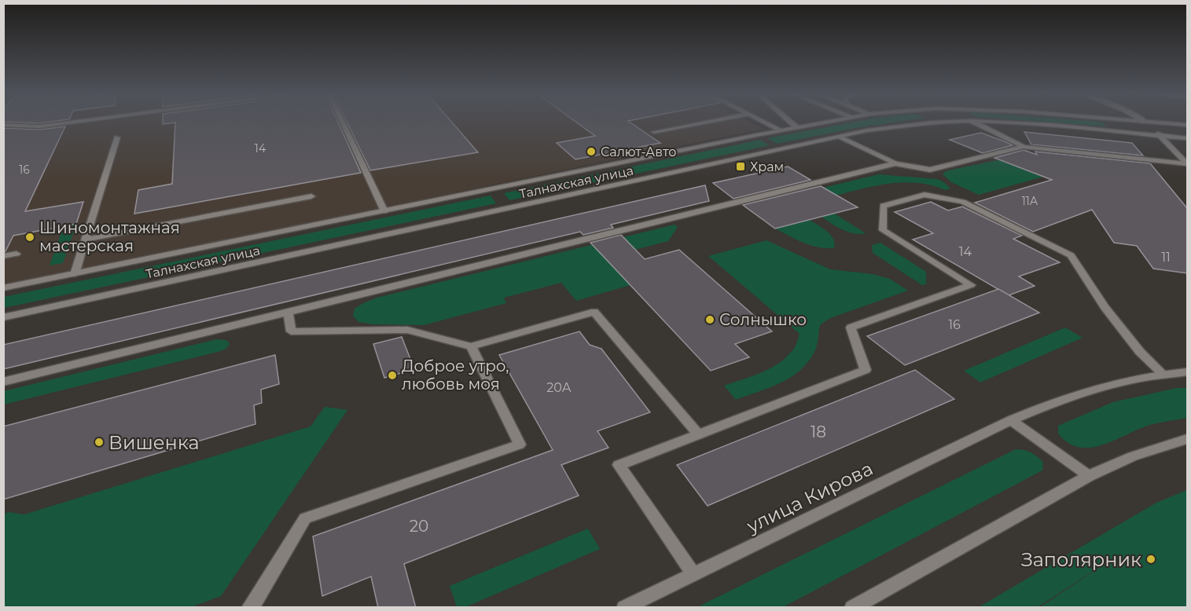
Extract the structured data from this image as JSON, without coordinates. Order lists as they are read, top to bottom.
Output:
{
  "streets": {
    "street": ["Талнахская улица", "улица Кирова"]
  },
  "places": {
    "other": [
      "Салют-Авто",
      "Шиномонтажная мастерская",
      "Солнышко",
      "Доброе утро, любовь моя",
      "Вишенка",
      "Заполярник"
    ],
    "transit": ["Храм"]
  },
  "house_numbers": [
    "14",
    "16",
    "11А",
    "14",
    "11",
    "16",
    "20А",
    "18",
    "20"
  ]
}
